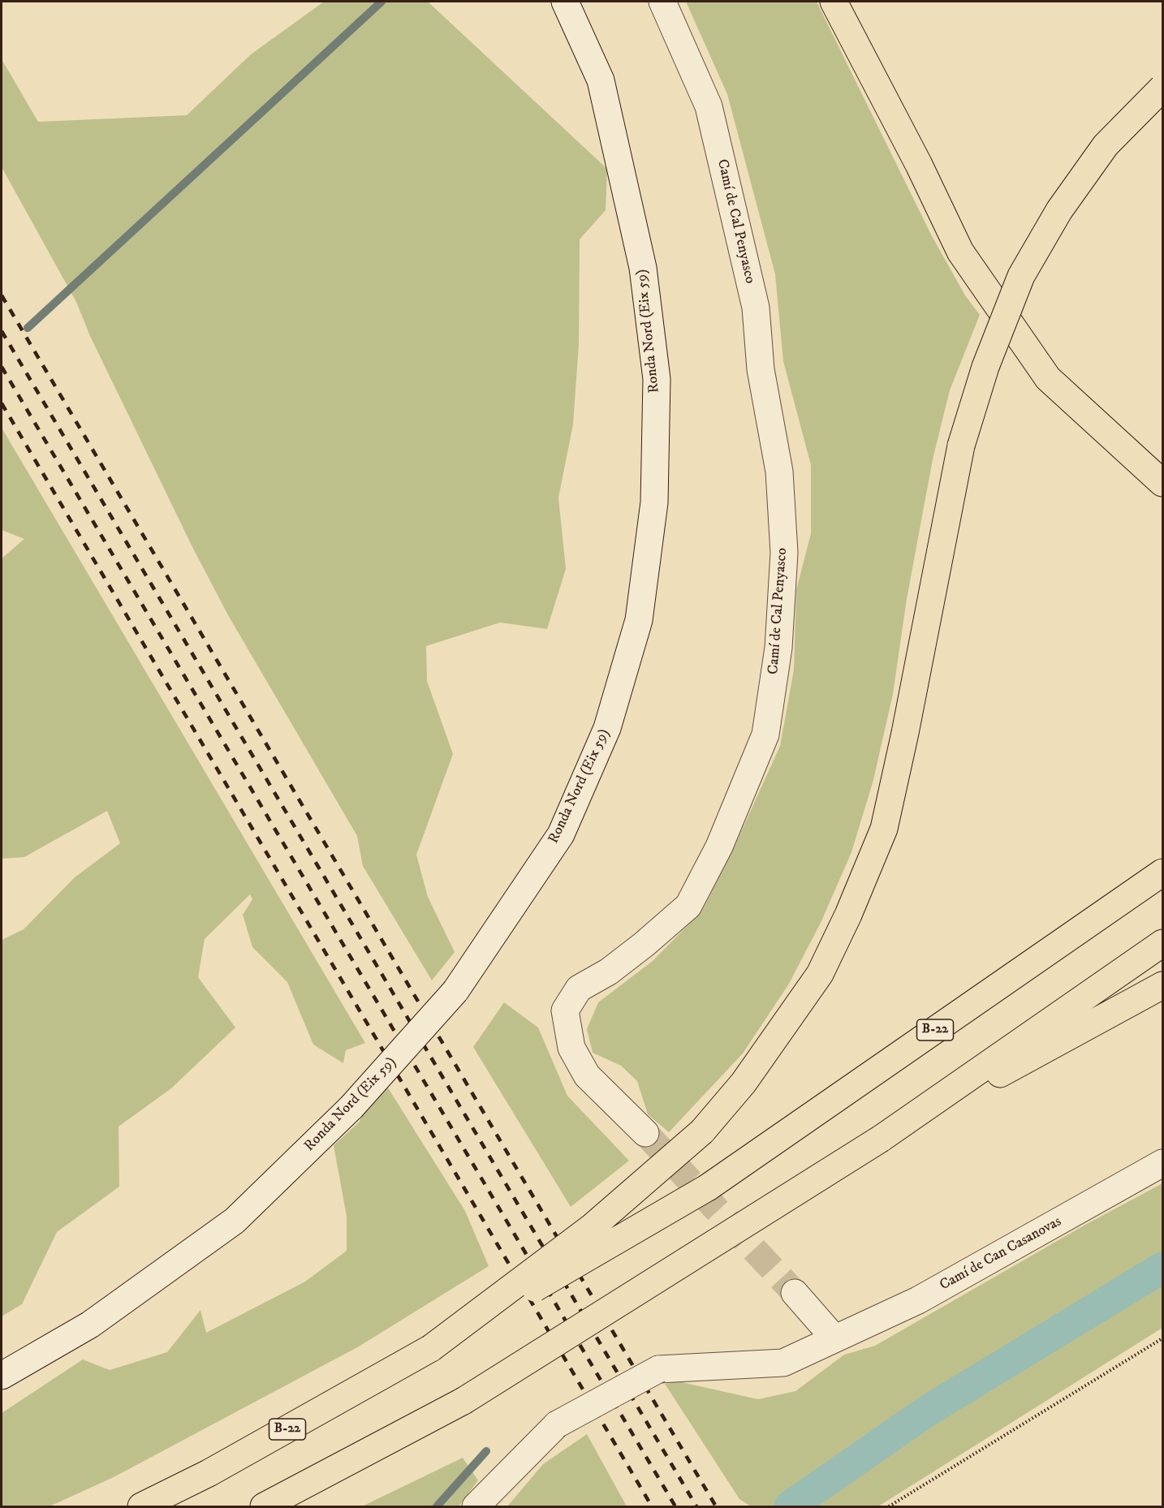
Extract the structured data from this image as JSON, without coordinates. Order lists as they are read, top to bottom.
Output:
{
  "streets": {
    "highway": ["B-22"],
    "street": ["Camí de Cal Penyasco", "Ronda Nord (Eix 59)", "Camí de Can Casanovas"]
  }
}
